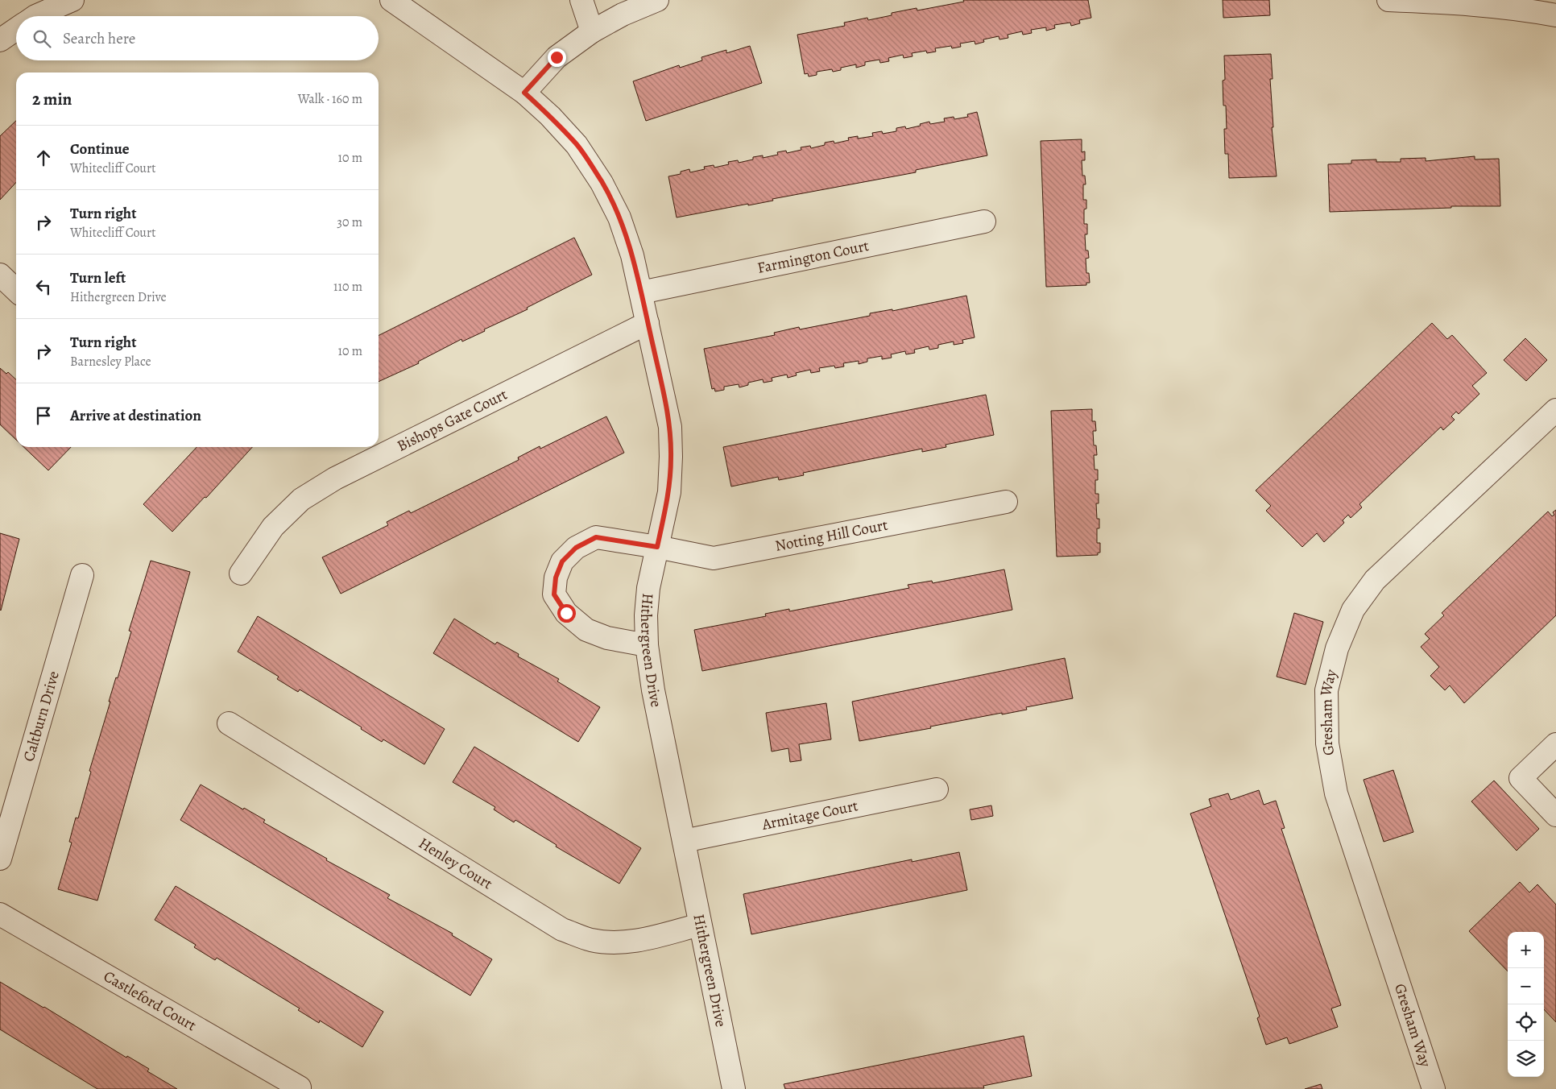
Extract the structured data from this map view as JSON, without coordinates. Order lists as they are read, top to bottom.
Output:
{
  "streets": {
    "street": [
      "Farmington Court",
      "Bishops Gate Court",
      "Notting Hill Court",
      "Hithergreen Drive",
      "Gresham Way",
      "Caltburn Drive",
      "Armitage Court",
      "Henley Court",
      "Castleford Court"
    ]
  },
  "crossings": [
    ["Farmington Court", "Hithergreen Drive"],
    ["Bishops Gate Court", "Hithergreen Drive"],
    ["Notting Hill Court", "Hithergreen Drive"],
    ["Hithergreen Drive", "Armitage Court"],
    ["Hithergreen Drive", "Henley Court"]
  ],
  "page": {
    "search": "Search here",
    "heading": ["2 min", "Walk · 160 m"],
    "list": [
      ["Continue", "Whitecliff Court", "10 m"],
      ["Turn right", "Whitecliff Court", "30 m"],
      ["Turn left", "Hithergreen Drive", "110 m"],
      ["Turn right", "Barnesley Place", "10 m"],
      "Arrive at destination"
    ],
    "map_buttons": ["+", "−"]
  }
}
